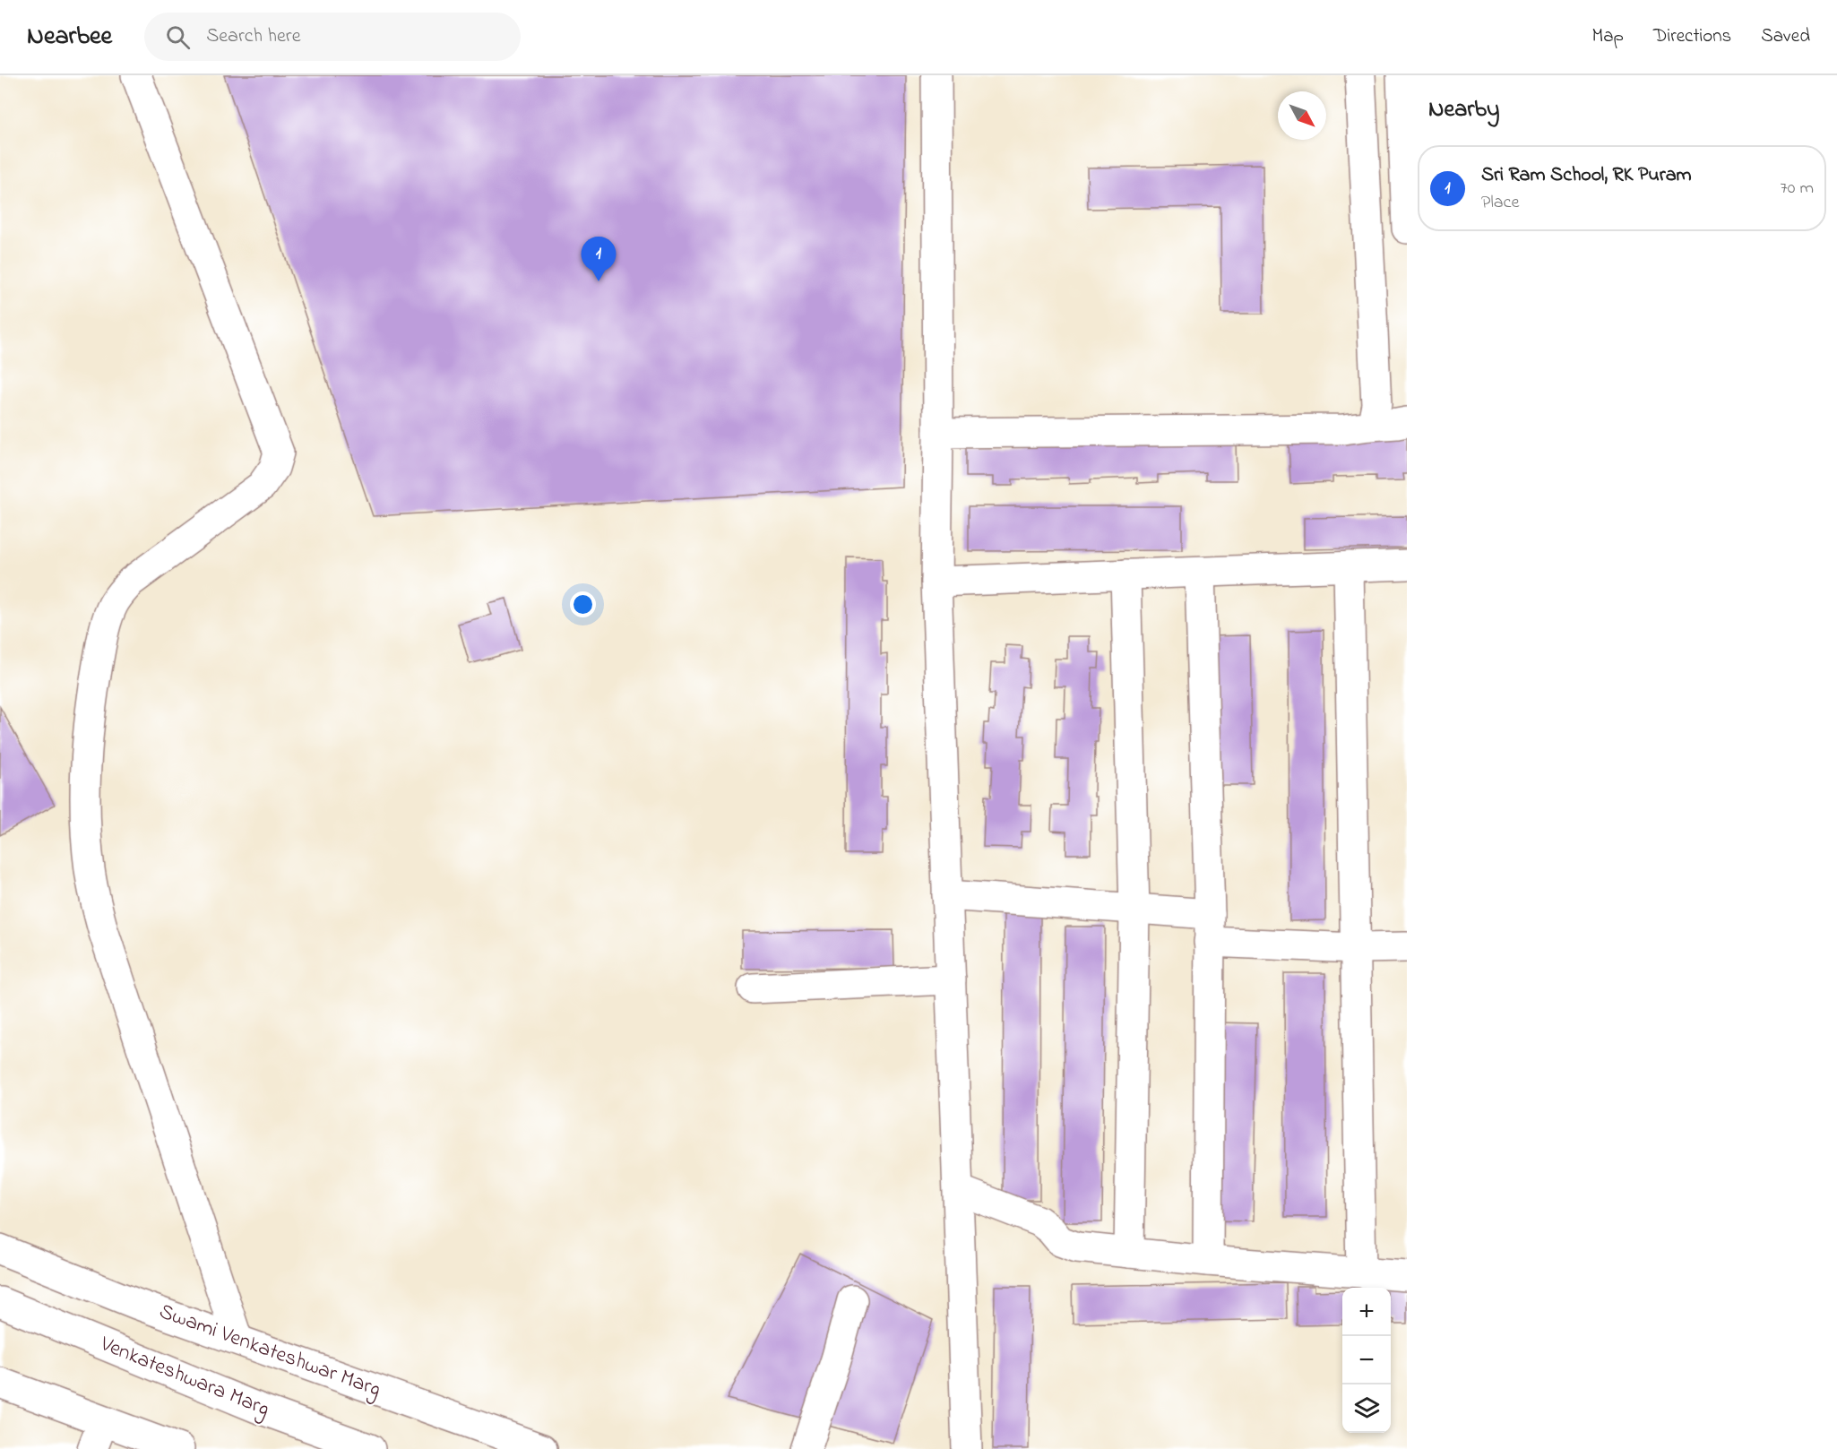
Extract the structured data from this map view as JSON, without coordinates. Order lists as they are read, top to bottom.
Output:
{
  "streets": {
    "street": ["Swami Venkateshwar Marg", "Venkateshwara Marg"]
  },
  "north": "bottom right",
  "page": {
    "header": "Nearbee",
    "search": "Search here",
    "nav": ["Map", "Directions", "Saved"],
    "heading": "Nearby",
    "list": [
      {
        "mark": "1",
        "name": "Sri Ram School, RK Puram",
        "note": "Place",
        "value": "70 m"
      }
    ],
    "pins": "1",
    "map_buttons": ["+", "−"]
  }
}
